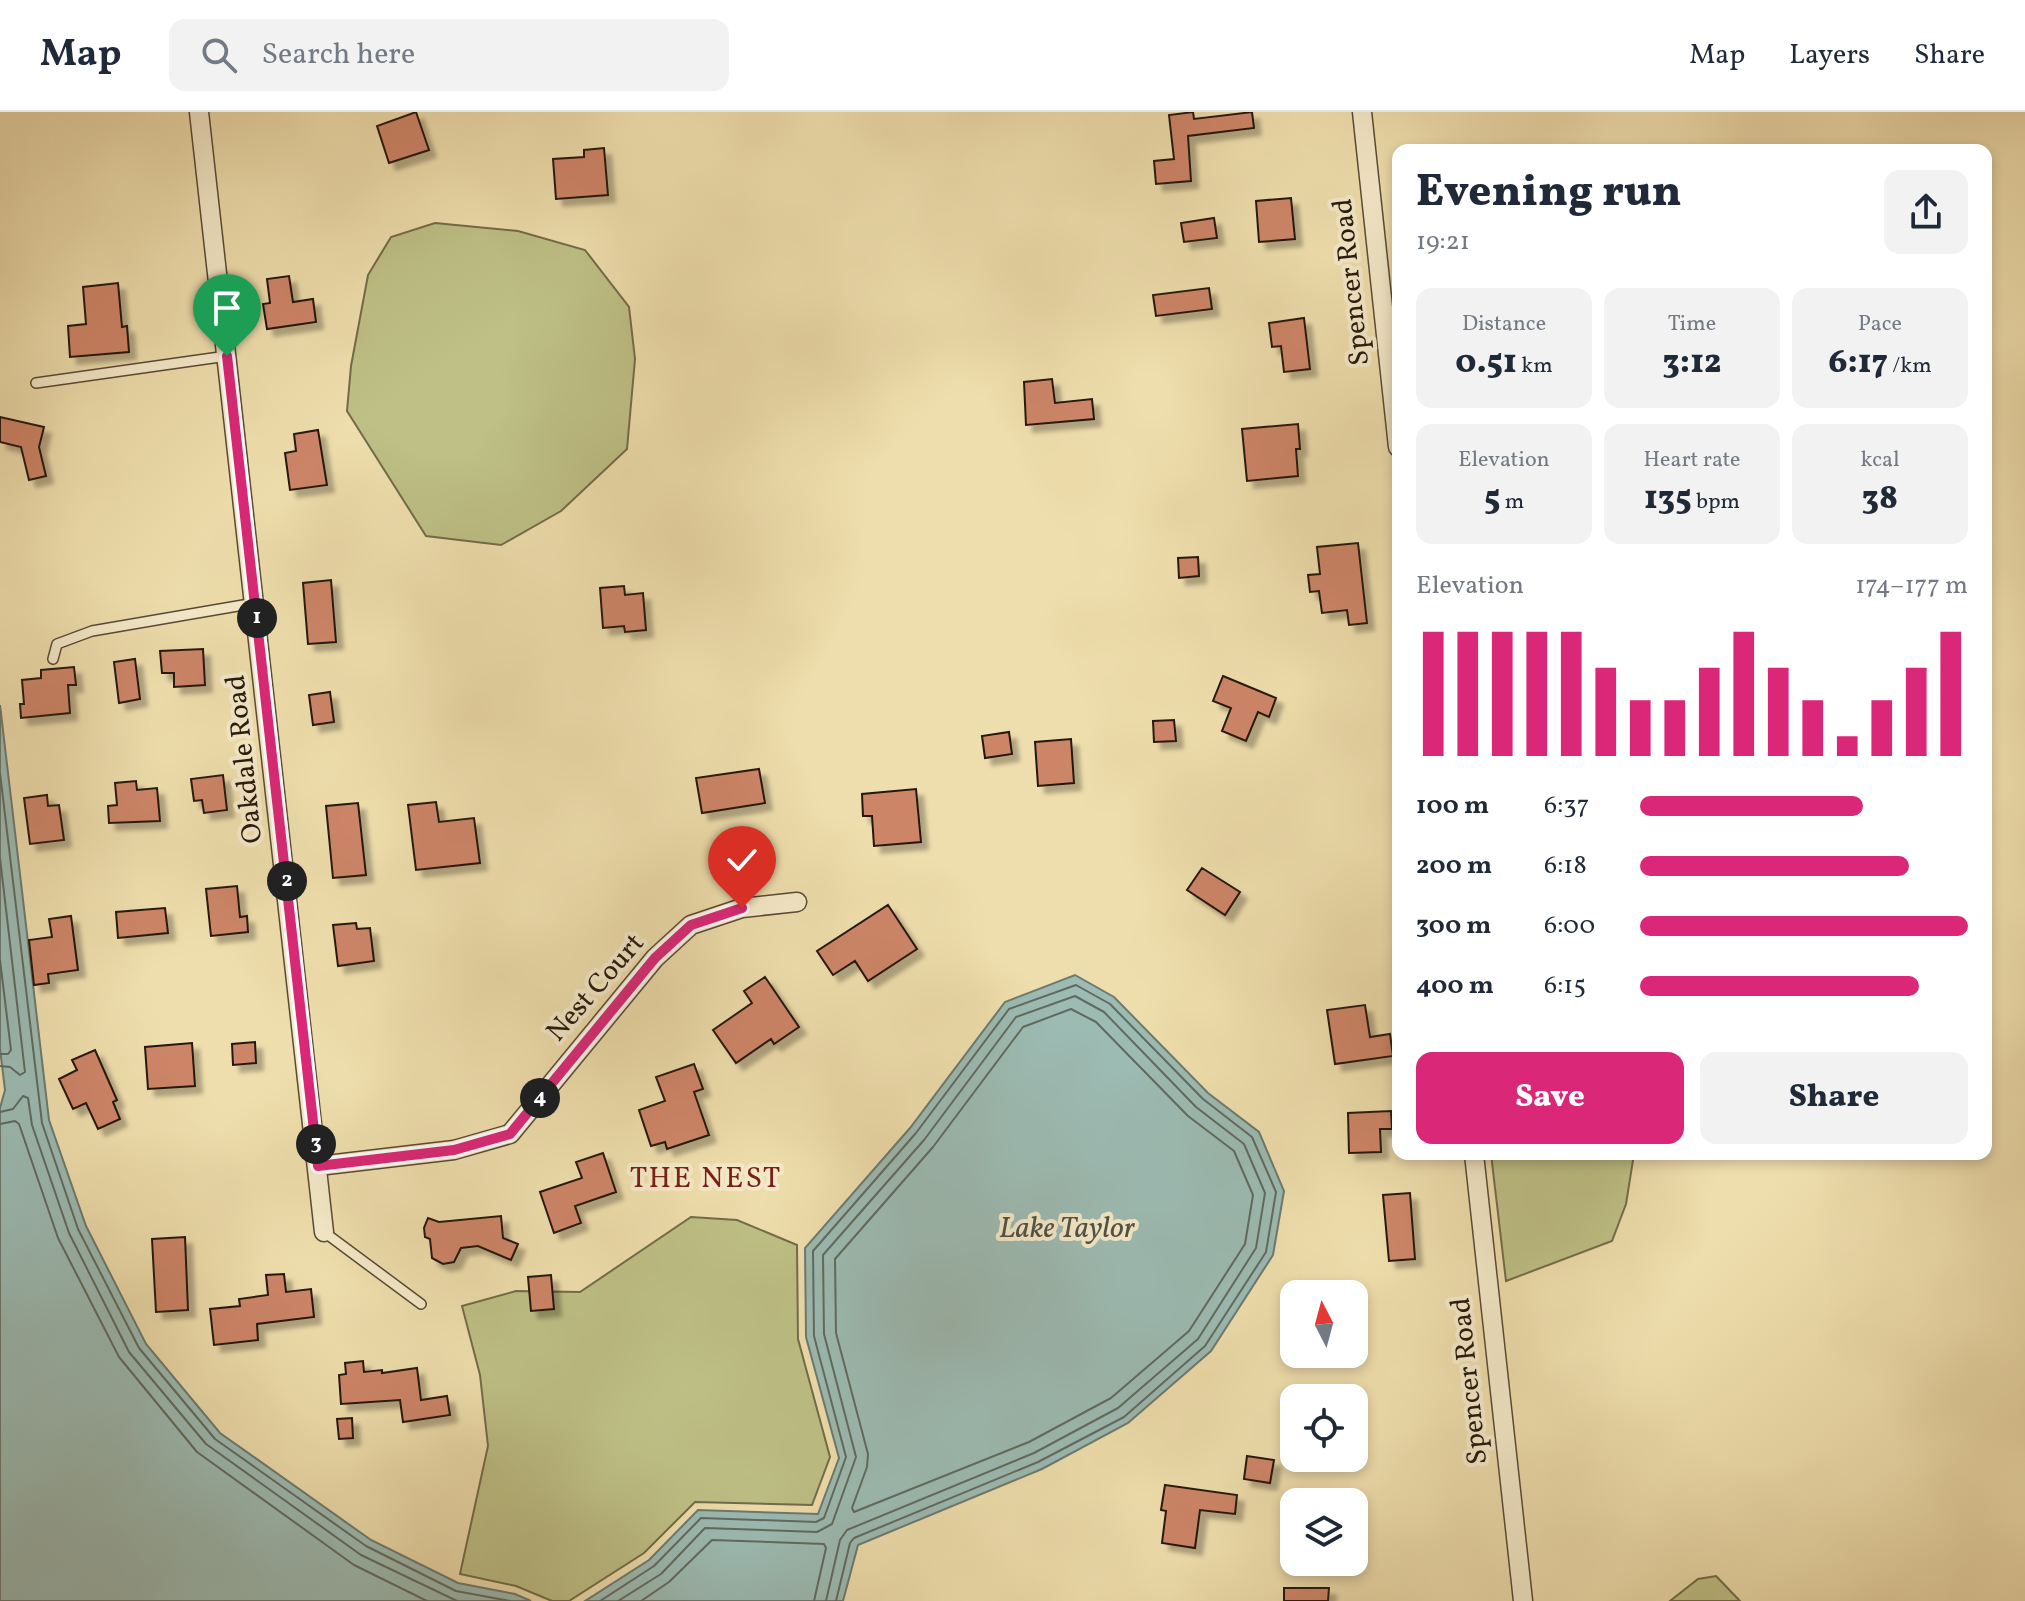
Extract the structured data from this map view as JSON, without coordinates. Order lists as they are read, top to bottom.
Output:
{
  "streets": {
    "street": ["Spencer Road", "Oakdale Road", "Nest Court"]
  },
  "crossings": [
    ["Oakdale Road", "Nest Court"]
  ],
  "districts": ["THE NEST"],
  "water": ["Lake Taylor"],
  "north": "top",
  "page": {
    "header": "Map",
    "search": "Search here",
    "nav": ["Map", "Layers", "Share"],
    "heading": ["Evening run", "19:21"],
    "stats": [
      ["Distance", "0.51 km"],
      ["Time", "3:12"],
      ["Pace", "6:17 /km"],
      ["Elevation", "5 m"],
      ["Heart rate", "135 bpm"],
      ["kcal", "38"]
    ],
    "chart": ["Elevation", "174–177 m"],
    "pins": [
      "1",
      "2",
      "4",
      "3"
    ],
    "list": [
      {
        "name": "100 m",
        "note": "6:37"
      },
      {
        "name": "200 m",
        "note": "6:18"
      },
      {
        "name": "300 m",
        "note": "6:00"
      },
      {
        "name": "400 m",
        "note": "6:15"
      }
    ],
    "buttons": ["Save", "Share"]
  }
}
